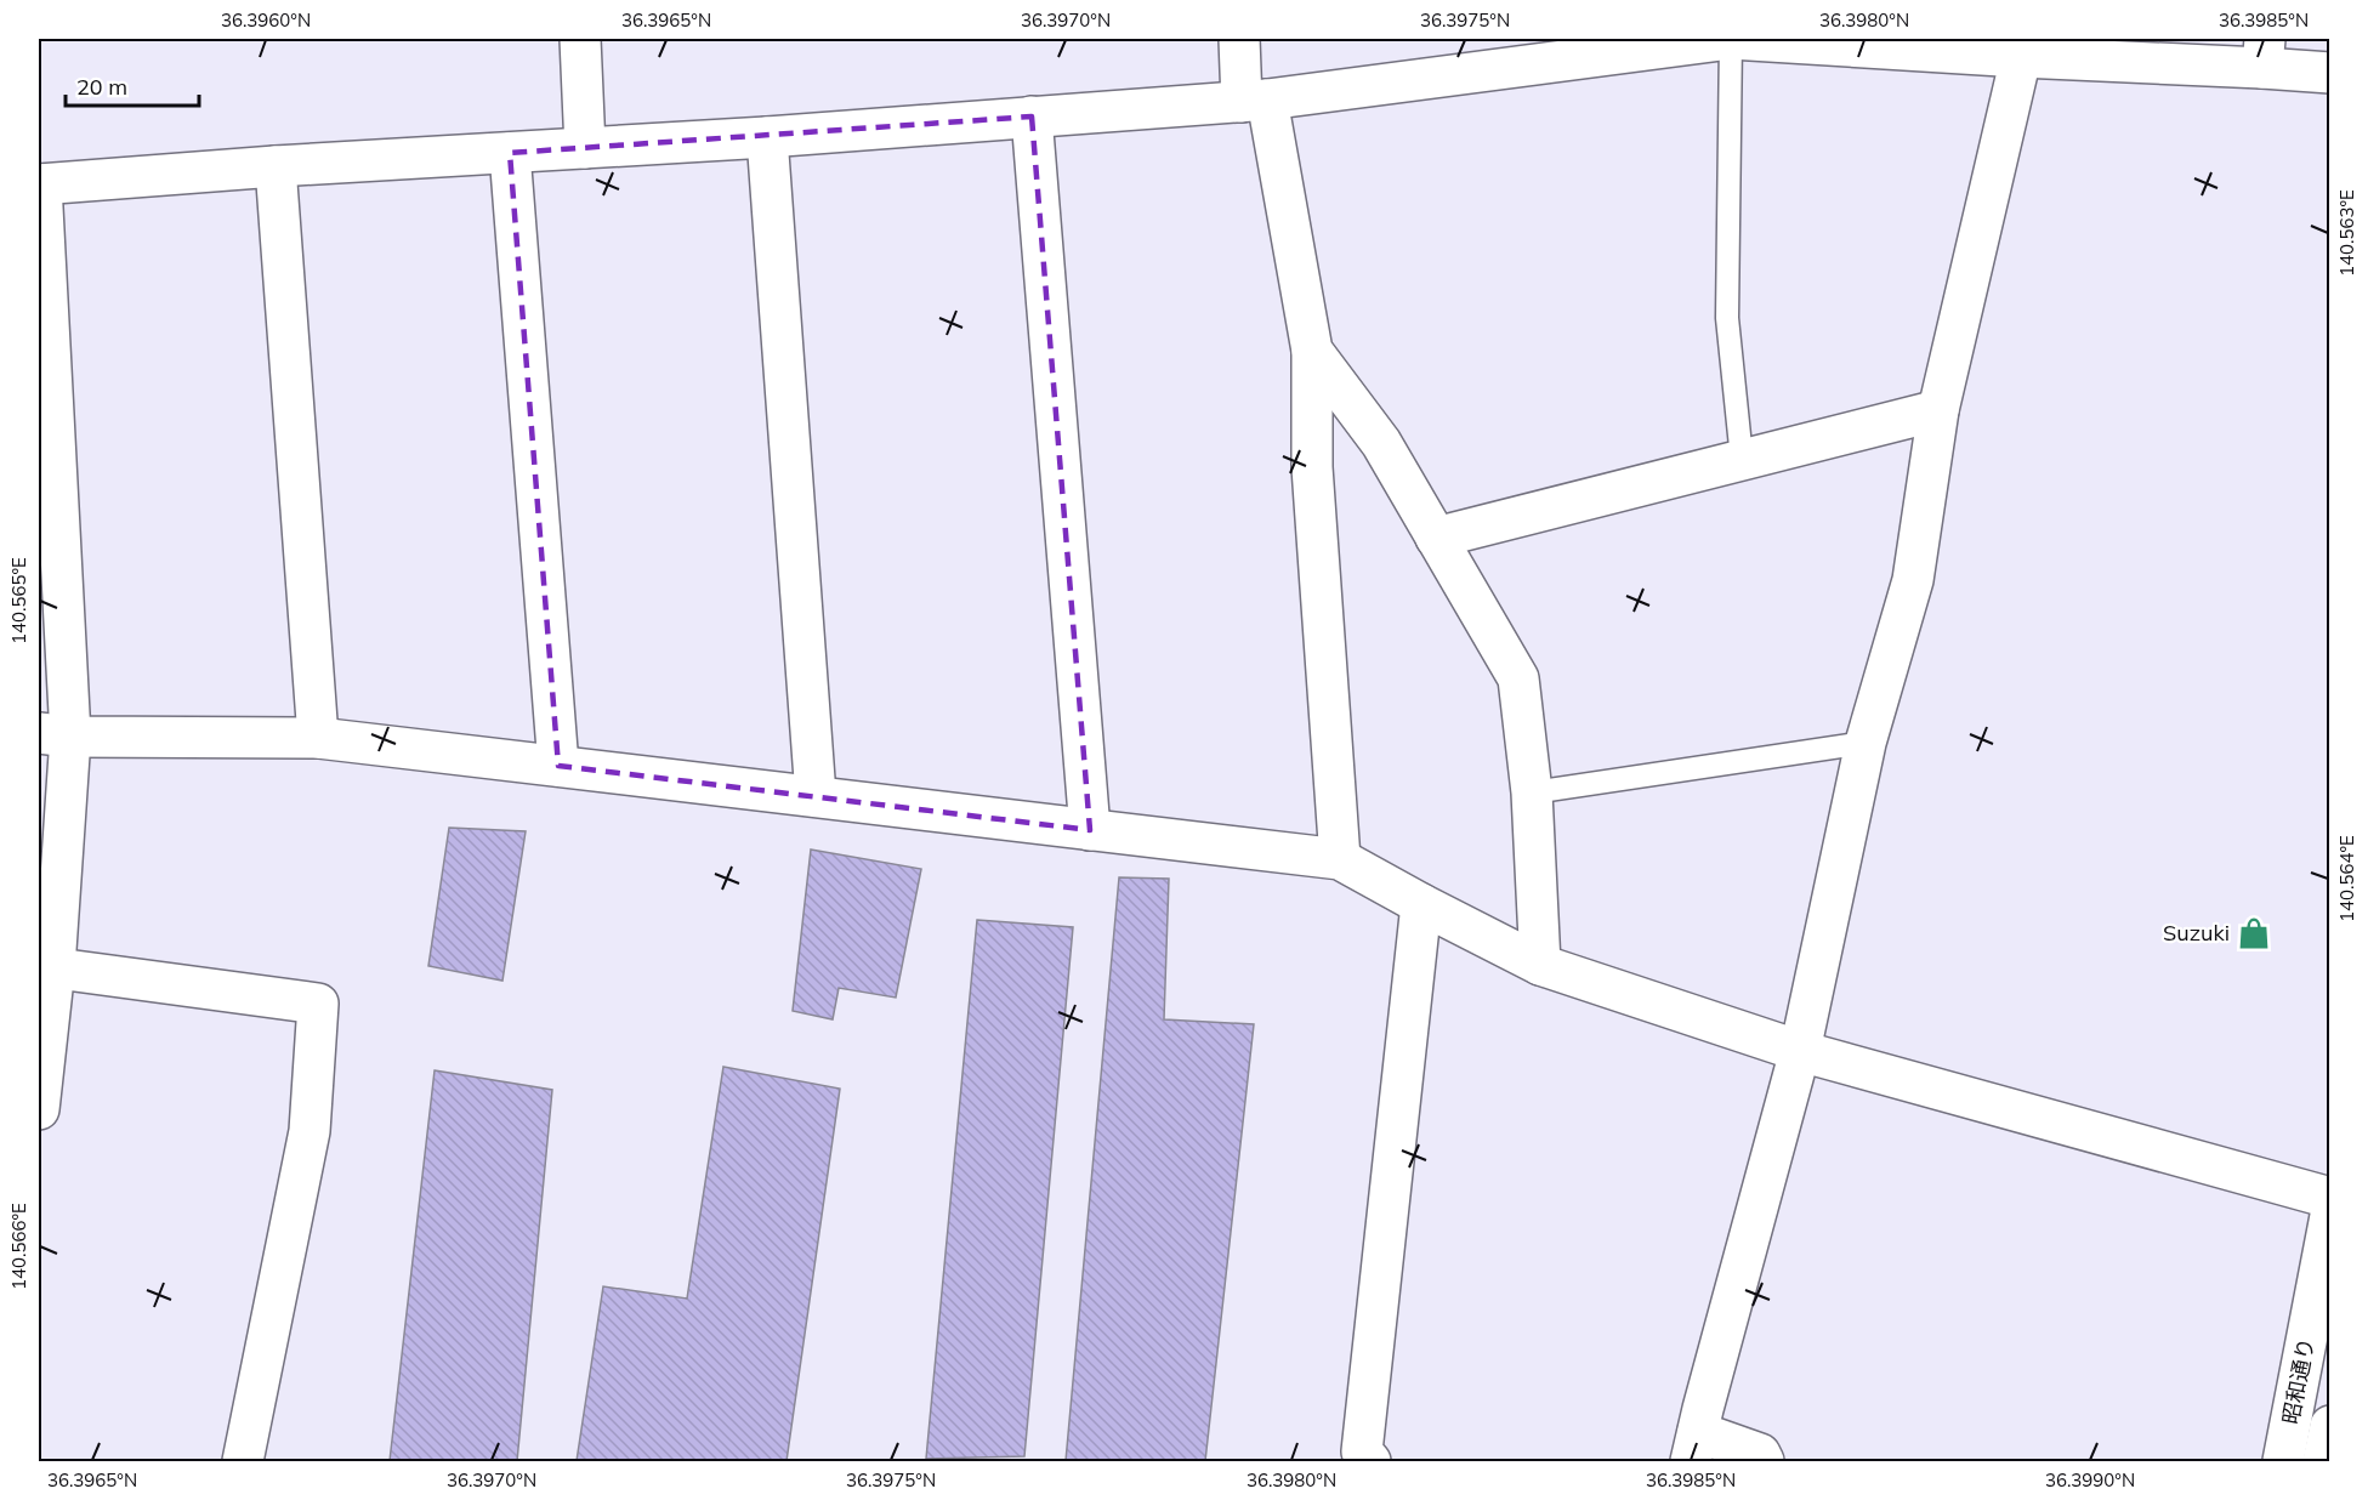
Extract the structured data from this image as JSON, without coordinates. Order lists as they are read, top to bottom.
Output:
{
  "streets": {
    "street": ["昭和通り"]
  },
  "places": {
    "shop": ["Suzuki"]
  },
  "scale_bar": "20 m",
  "coordinates": [
    "36.3960°N",
    "36.3965°N",
    "36.3970°N",
    "36.3975°N",
    "36.3980°N",
    "36.3985°N",
    "140.563°E",
    "140.565°E",
    "140.564°E",
    "140.566°E",
    "36.3990°N"
  ]
}
